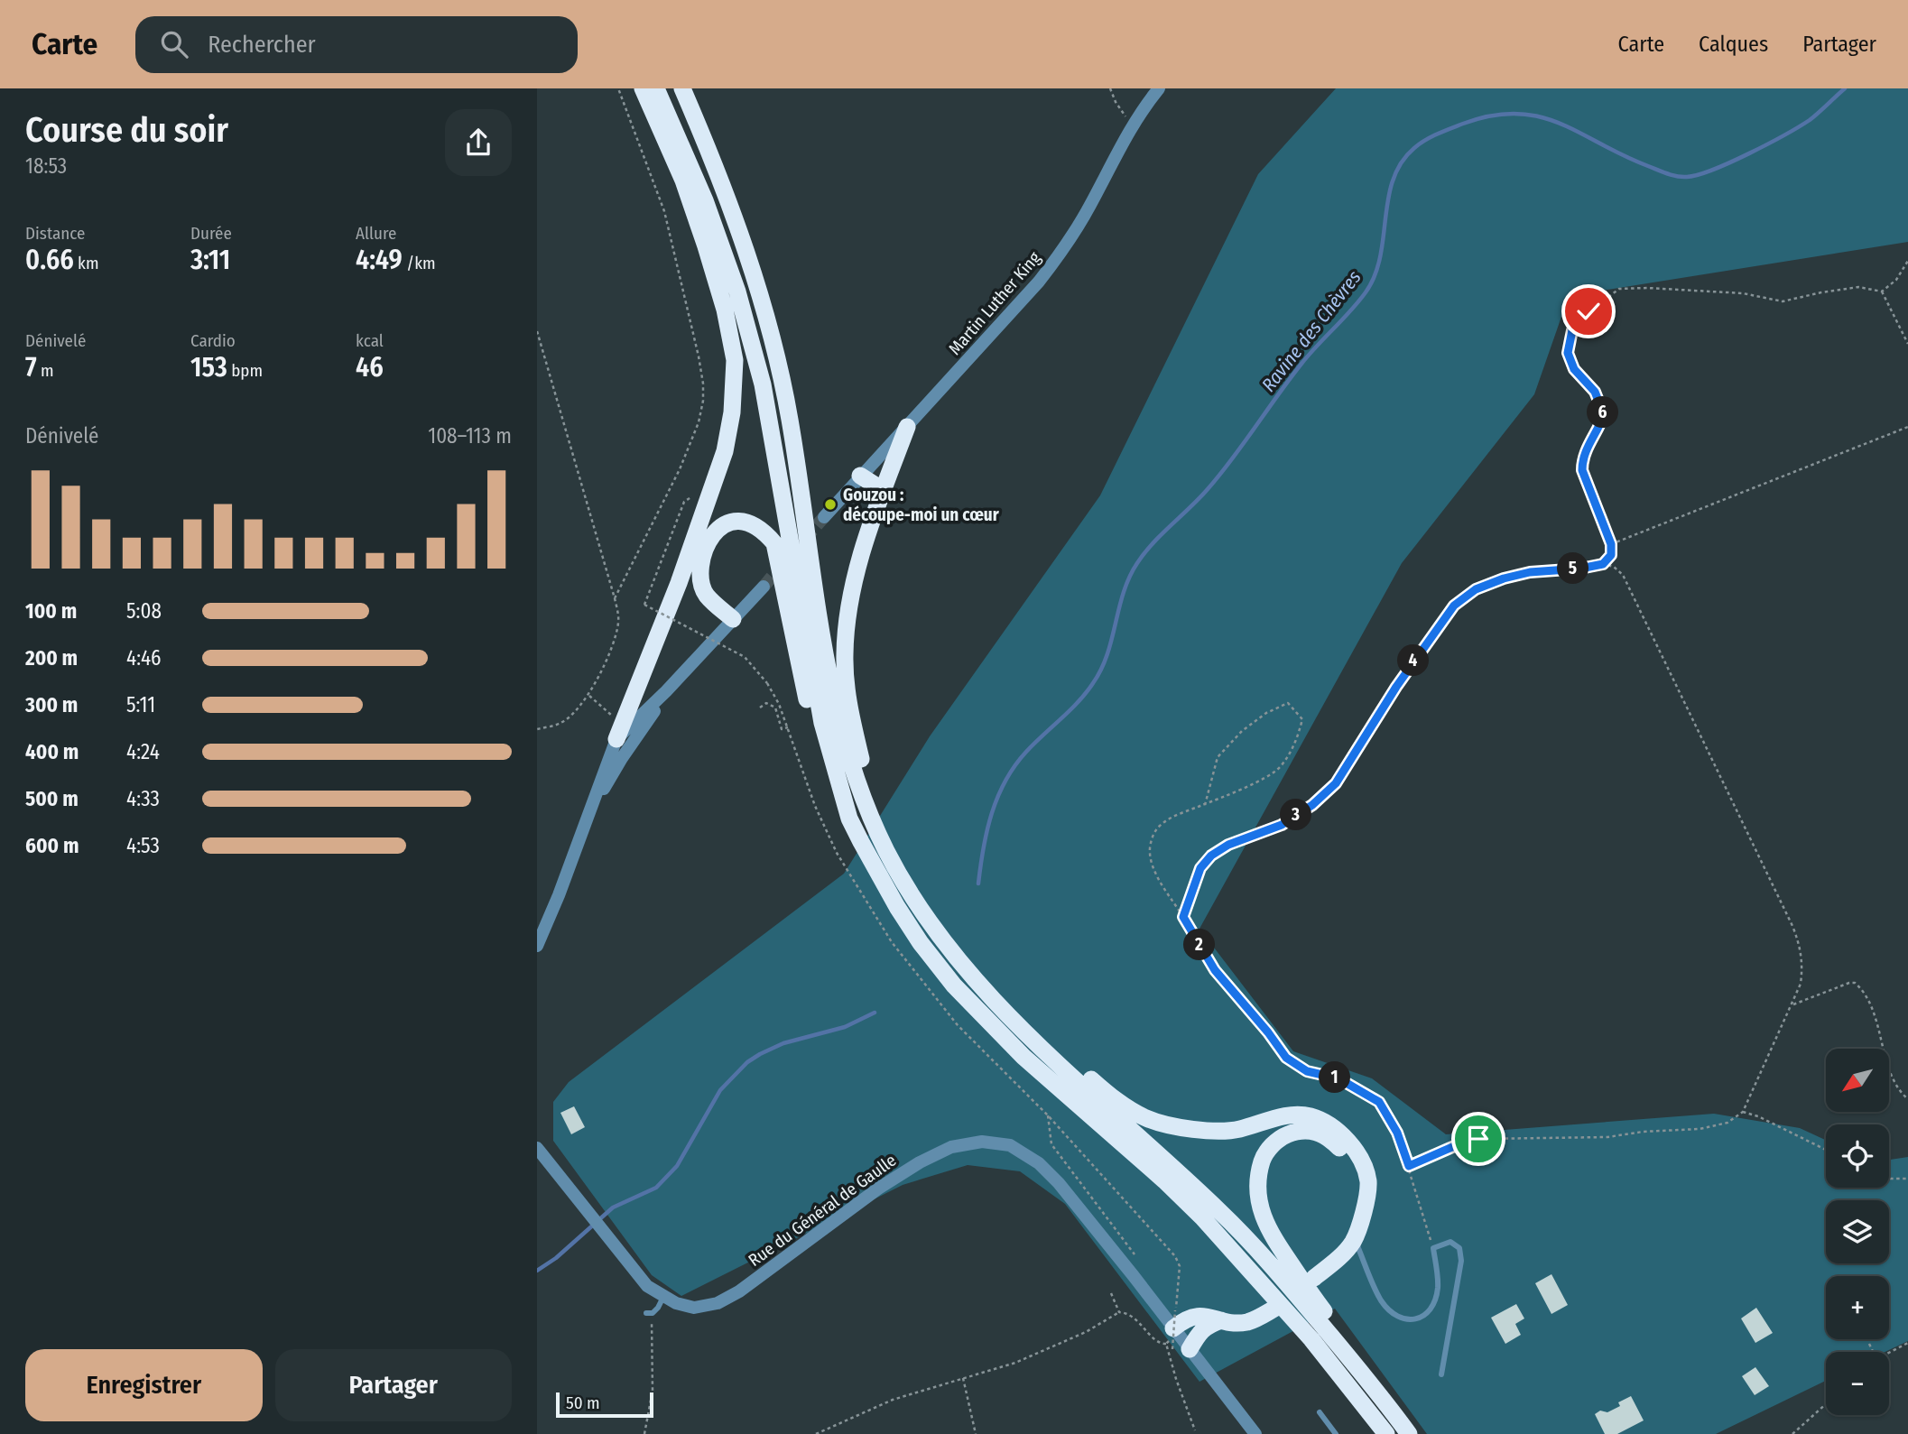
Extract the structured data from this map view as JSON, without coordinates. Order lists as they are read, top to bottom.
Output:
{
  "streets": {
    "street": ["Martin Luther King", "Rue du Général de Gaulle"]
  },
  "water": ["Ravine des Chèvres"],
  "places": ["Gouzou : découpe-moi un cœur"],
  "scale_bar": "50 m",
  "north": "bottom left",
  "page": {
    "header": "Carte",
    "search": "Rechercher",
    "nav": ["Carte", "Calques", "Partager"],
    "heading": ["Course du soir", "18:53"],
    "stats": [
      ["Distance", "0.66 km"],
      ["Durée", "3:11"],
      ["Allure", "4:49 /km"],
      ["Dénivelé", "7 m"],
      ["Cardio", "153 bpm"],
      ["kcal", "46"]
    ],
    "pins": [
      "6",
      "5",
      "4",
      "3",
      "2",
      "1"
    ],
    "chart": ["Dénivelé", "108–113 m"],
    "list": [
      {
        "name": "100 m",
        "note": "5:08"
      },
      {
        "name": "200 m",
        "note": "4:46"
      },
      {
        "name": "300 m",
        "note": "5:11"
      },
      {
        "name": "400 m",
        "note": "4:24"
      },
      {
        "name": "500 m",
        "note": "4:33"
      },
      {
        "name": "600 m",
        "note": "4:53"
      }
    ],
    "map_buttons": ["+", "−"],
    "buttons": ["Enregistrer", "Partager"],
    "scale": "50 m"
  }
}
